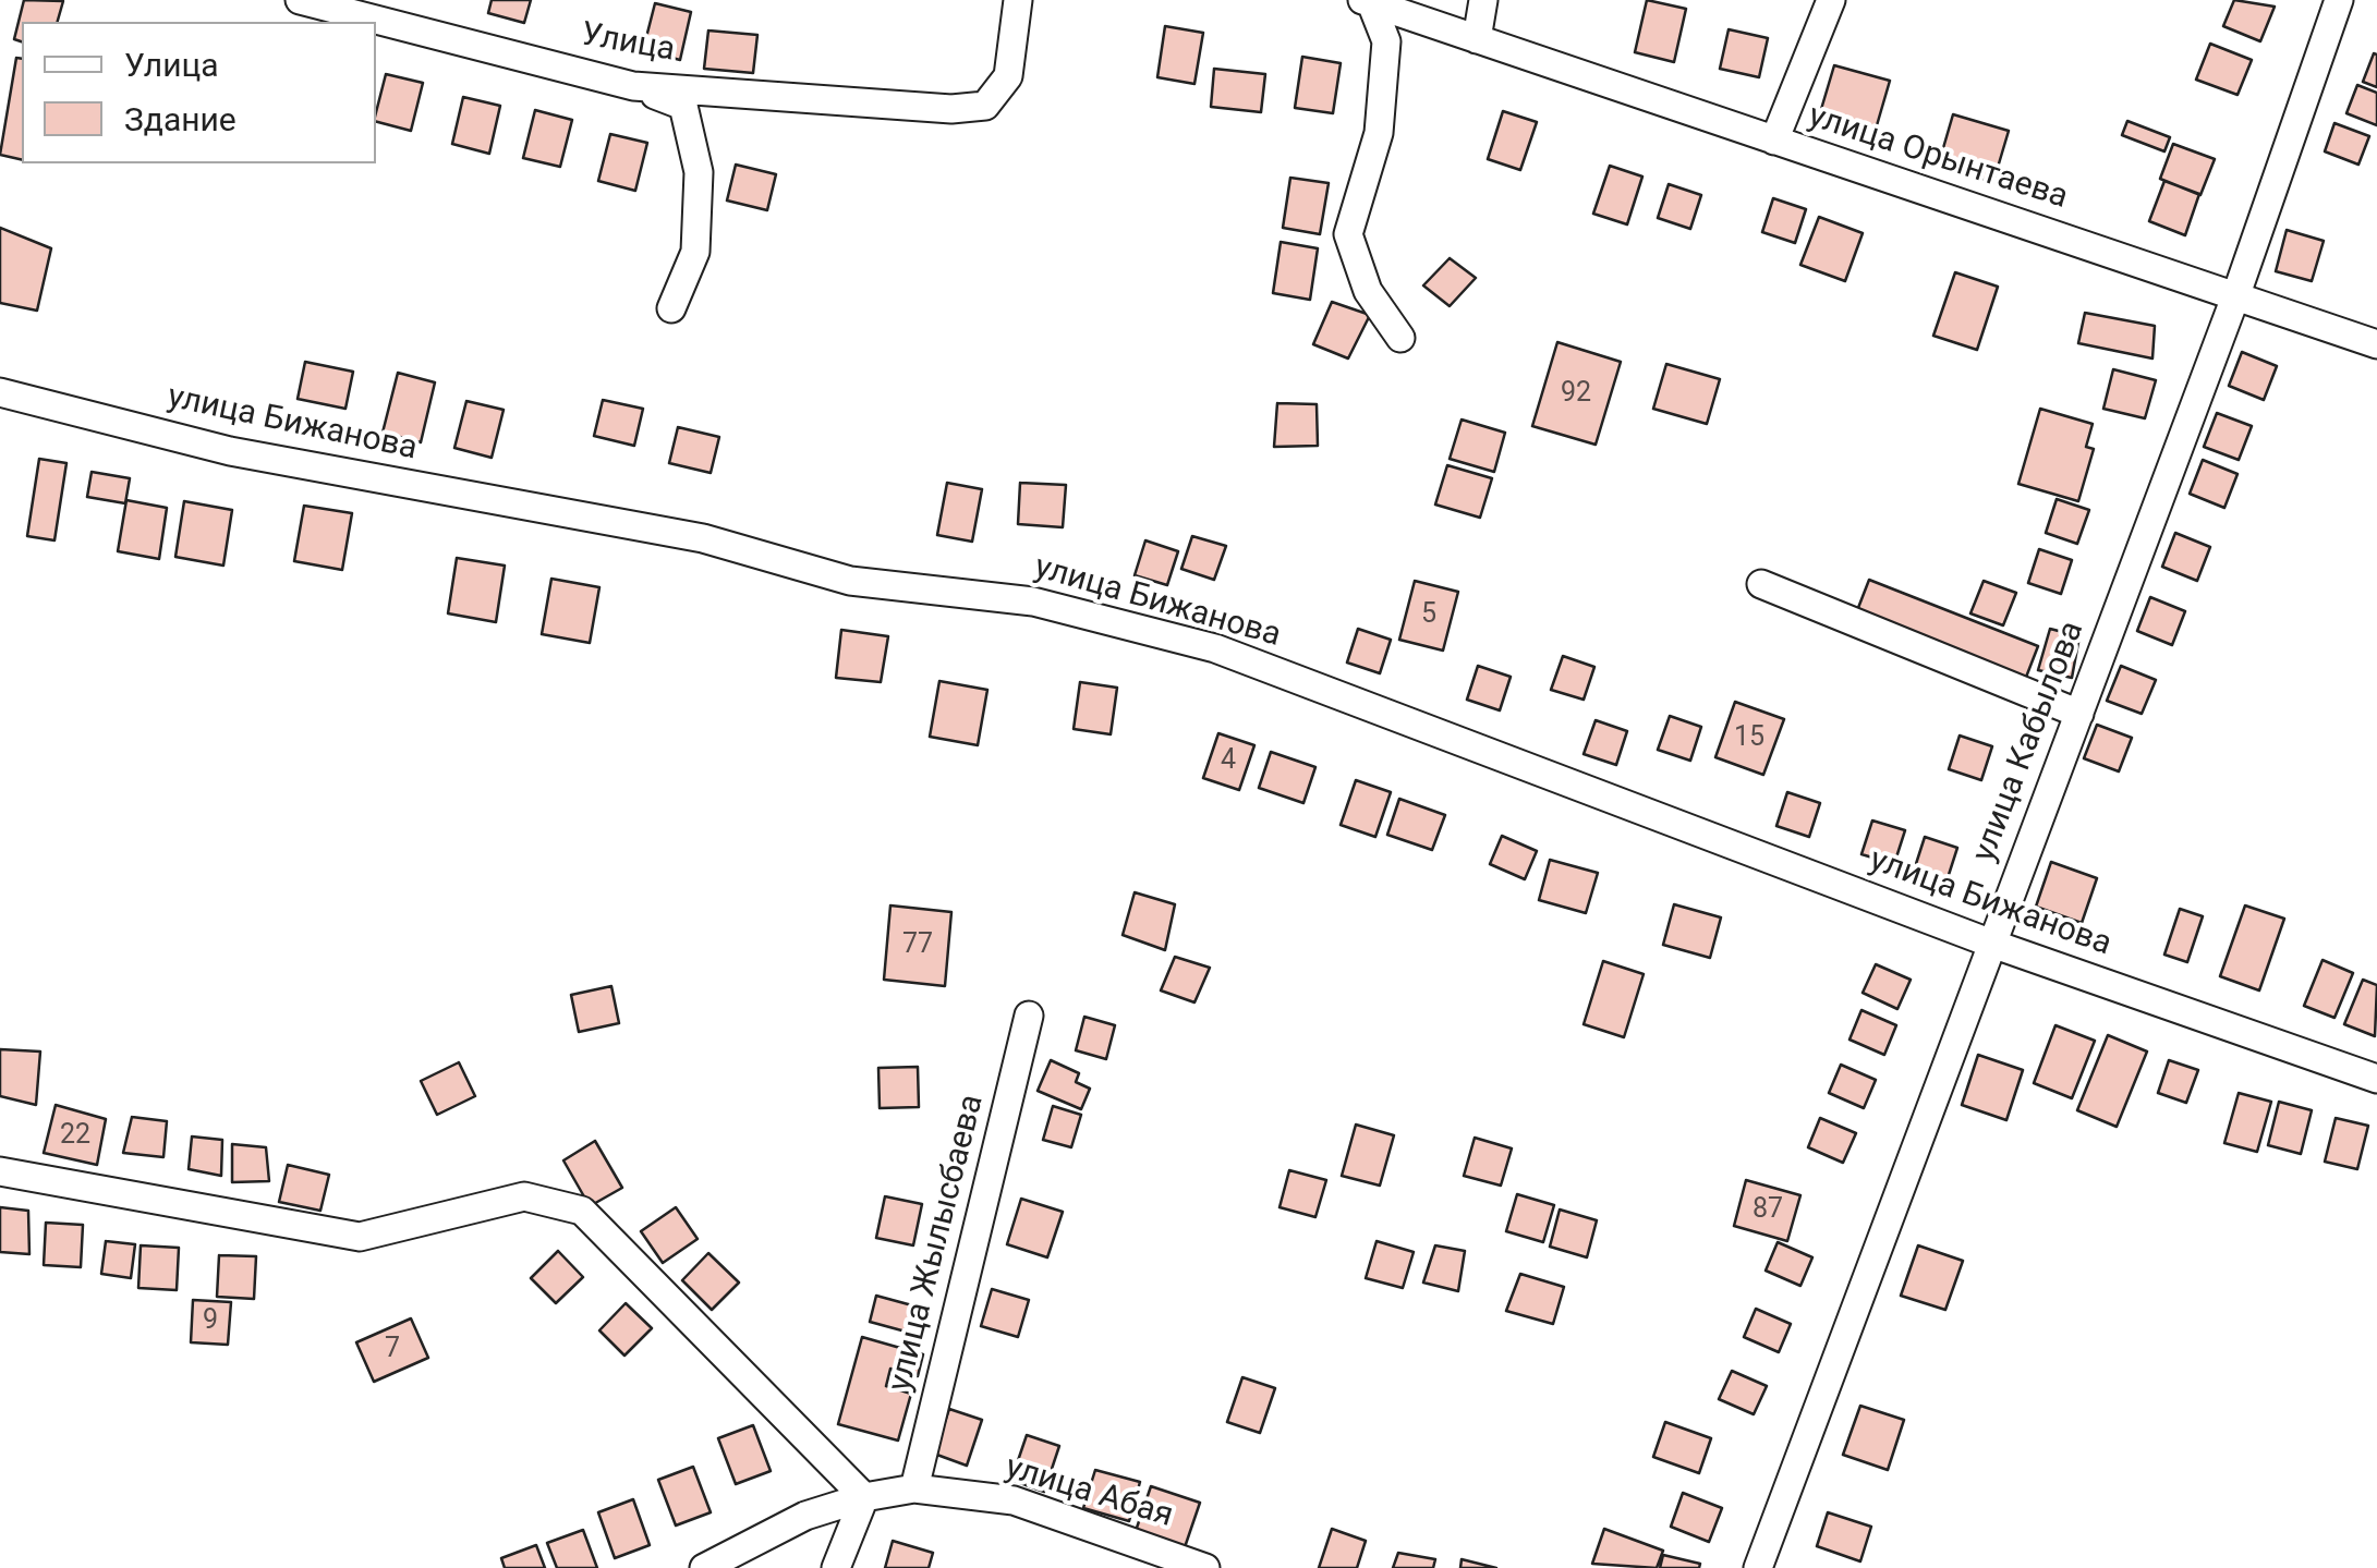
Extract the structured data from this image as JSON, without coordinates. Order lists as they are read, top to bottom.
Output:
{
  "streets": {
    "street": [
      "Улица",
      "улица Орынтаева",
      "улица Бижанова",
      "улица Кабылова",
      "улица Жылысбаева",
      "улица Абая"
    ]
  },
  "crossings": [
    ["улица Орынтаева", "улица Кабылова"],
    ["улица Бижанова", "улица Кабылова"],
    ["улица Жылысбаева", "улица Абая"]
  ],
  "house_numbers": [
    "92",
    "5",
    "15",
    "4",
    "77",
    "22",
    "87",
    "9",
    "7"
  ],
  "legend": ["Улица", "Здание"]
}
